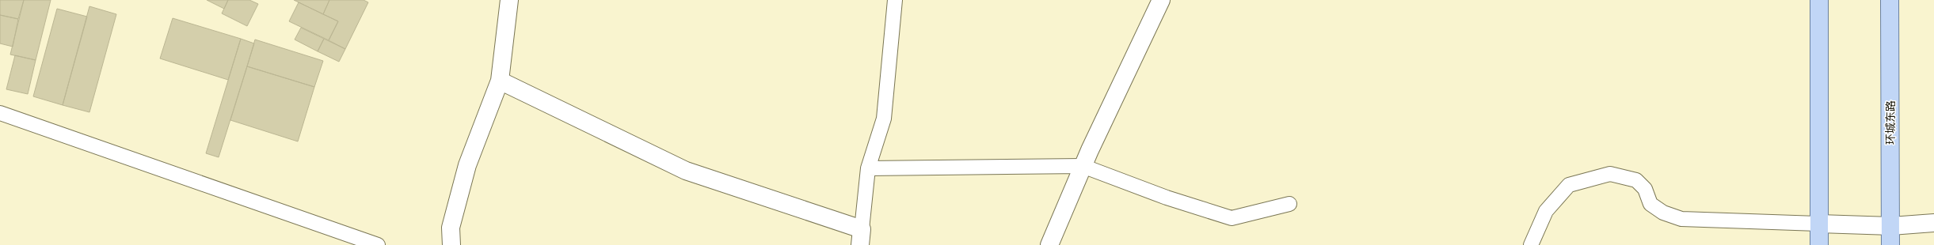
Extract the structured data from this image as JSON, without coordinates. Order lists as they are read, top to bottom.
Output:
{
  "streets": {
    "main road": ["环城东路"]
  }
}
